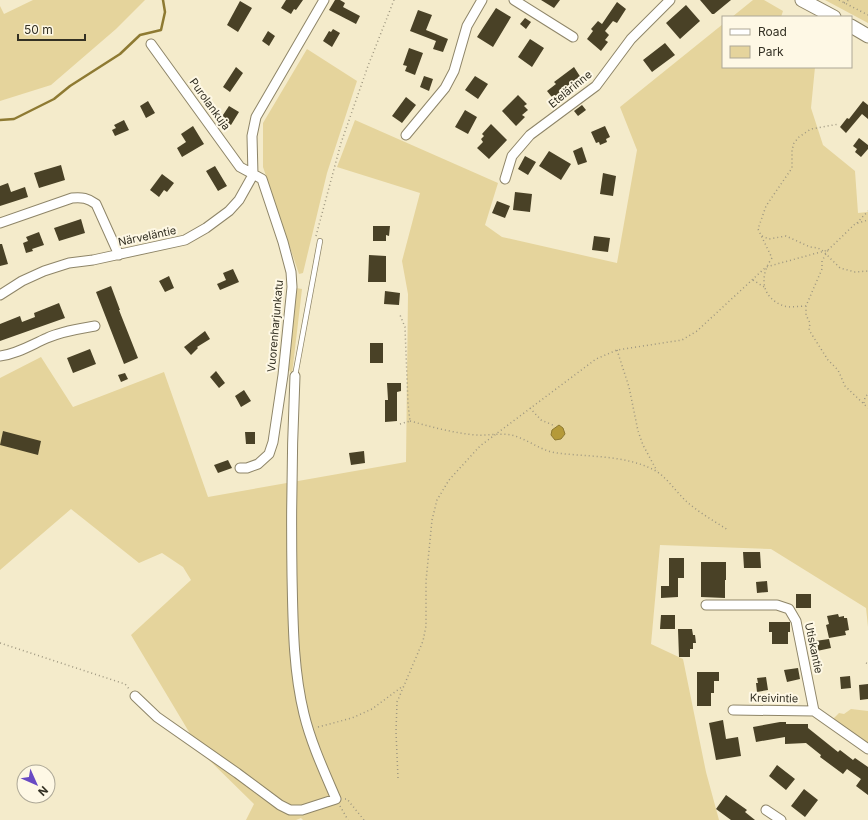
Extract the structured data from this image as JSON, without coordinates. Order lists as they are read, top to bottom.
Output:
{
  "streets": {
    "street": [
      "Etelärinne",
      "Purolankuja",
      "Närveläntie",
      "Vuorenharjunkatu",
      "Utiskantie",
      "Kreivintie"
    ]
  },
  "crossings": [
    ["Purolankuja", "Närveläntie"],
    ["Purolankuja", "Vuorenharjunkatu"],
    ["Närveläntie", "Vuorenharjunkatu"],
    ["Utiskantie", "Kreivintie"]
  ],
  "legend": ["Road", "Park"],
  "scale_bar": "50 m",
  "north": "bottom right"
}
